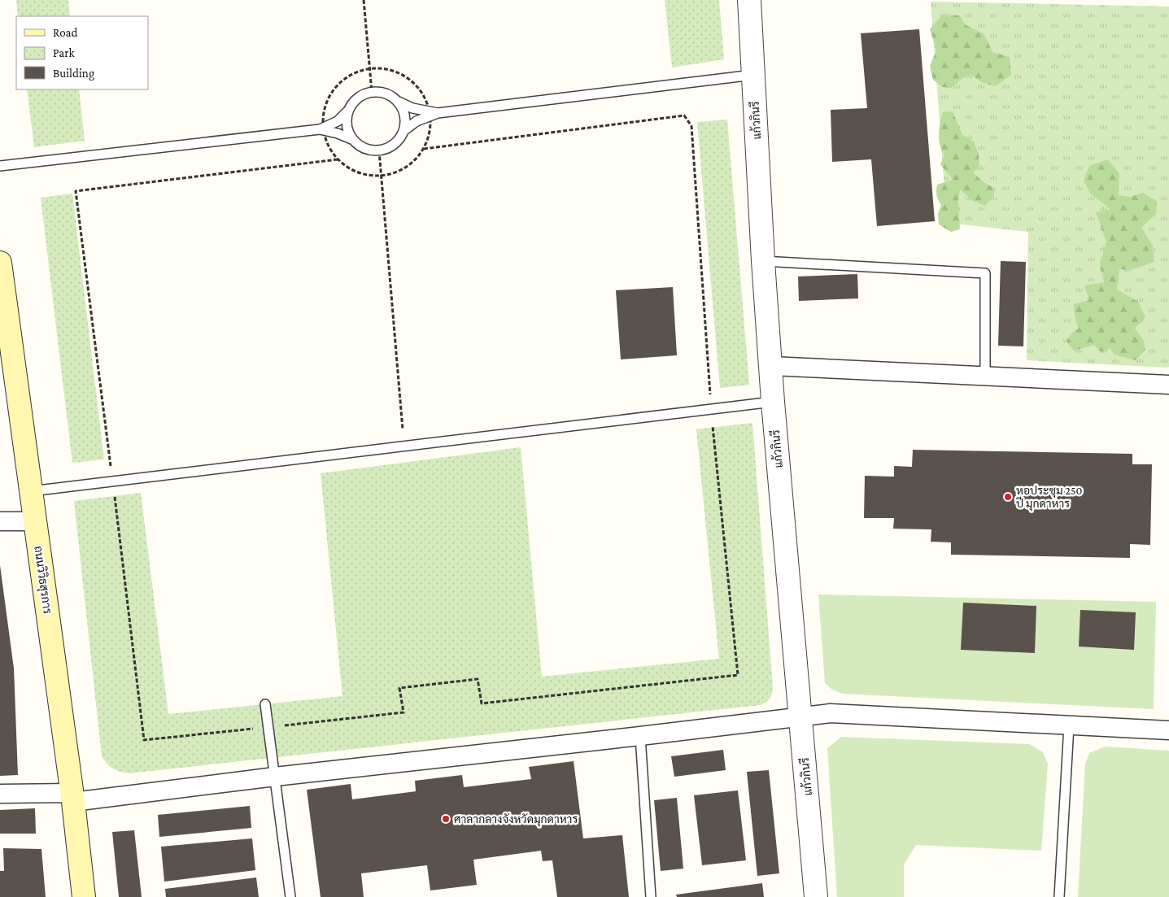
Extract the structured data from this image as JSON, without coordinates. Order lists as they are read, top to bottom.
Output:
{
  "streets": {
    "main road": ["ถนนวิวิธสุรการ"],
    "street": ["แก้วกินรี"]
  },
  "places": ["หอประชุม 250 ปี มุกดาหาร", "ศาลากลางจังหวัดมุกดาหาร"],
  "legend": ["Road", "Park", "Building"]
}
